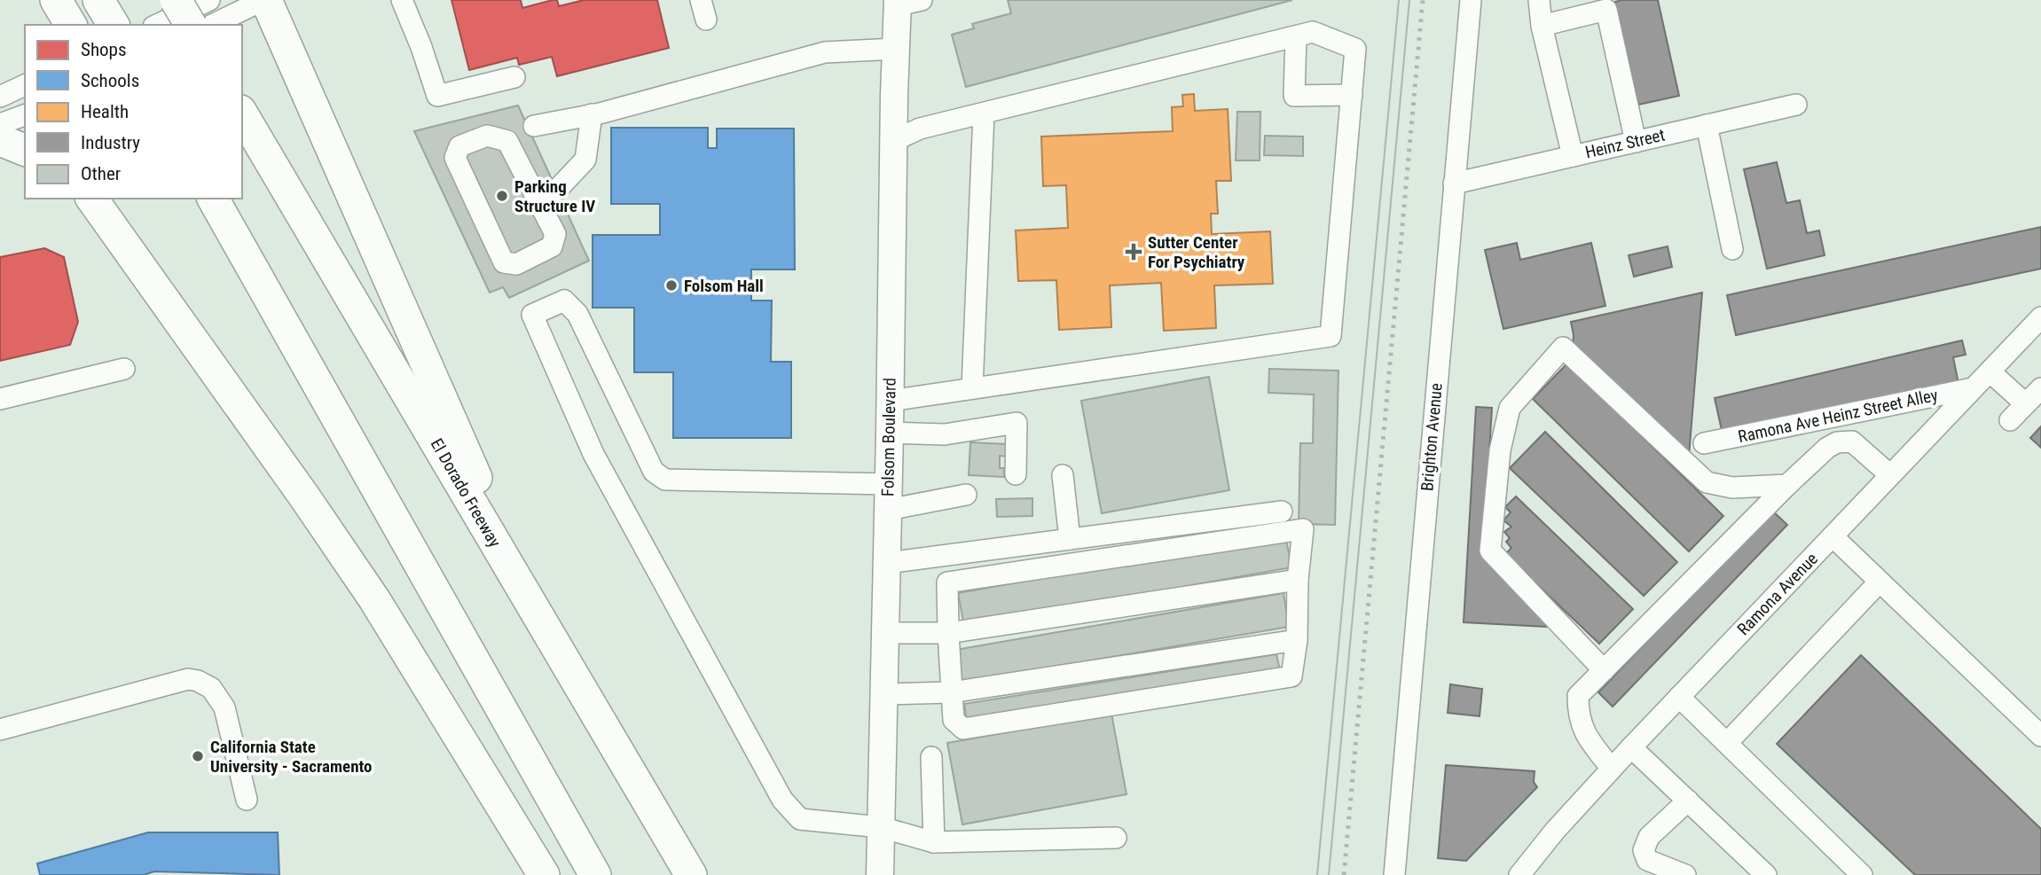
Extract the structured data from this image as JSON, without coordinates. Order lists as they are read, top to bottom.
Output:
{
  "streets": {
    "highway": ["El Dorado Freeway"],
    "main road": ["Folsom Boulevard"],
    "street": [
      "Heinz Street",
      "Ramona Ave Heinz Street Alley",
      "Brighton Avenue",
      "Ramona Avenue"
    ]
  },
  "crossings": [
    ["Heinz Street", "Brighton Avenue"],
    ["Ramona Ave Heinz Street Alley", "Ramona Avenue"]
  ],
  "places": {
    "other": ["Parking Structure IV", "Folsom Hall", "California State University - Sacramento"],
    "health": ["Sutter Center For Psychiatry"]
  },
  "legend": [
    "Shops",
    "Schools",
    "Health",
    "Industry",
    "Other"
  ]
}
